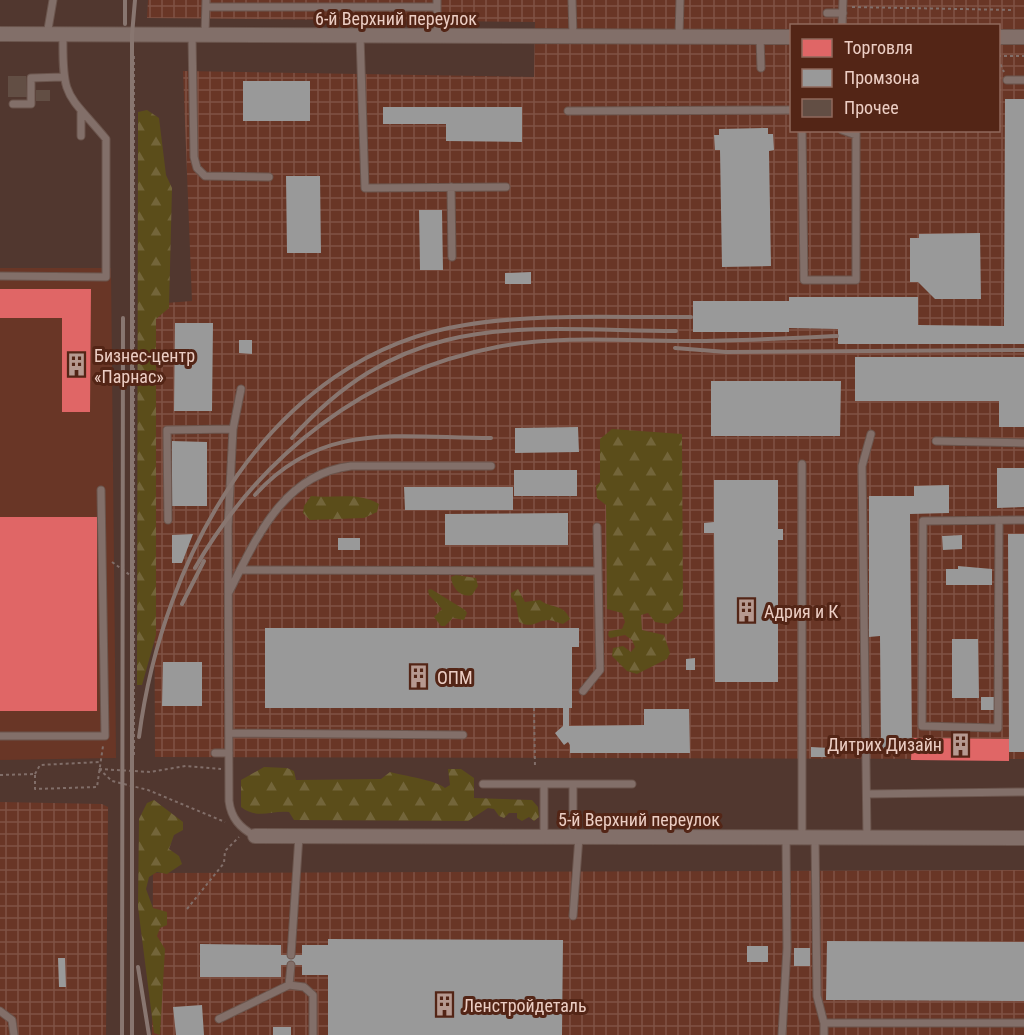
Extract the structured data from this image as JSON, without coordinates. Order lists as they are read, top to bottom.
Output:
{
  "streets": {
    "street": ["6-й Верхний переулок", "5-й Верхний переулок"]
  },
  "places": {
    "building": [
      "Бизнес-центр «Парнас»",
      "Адрия и К",
      "ОПМ",
      "Дитрих Дизайн",
      "Ленстройдеталь"
    ]
  },
  "legend": ["Торговля", "Промзона", "Прочее"]
}
